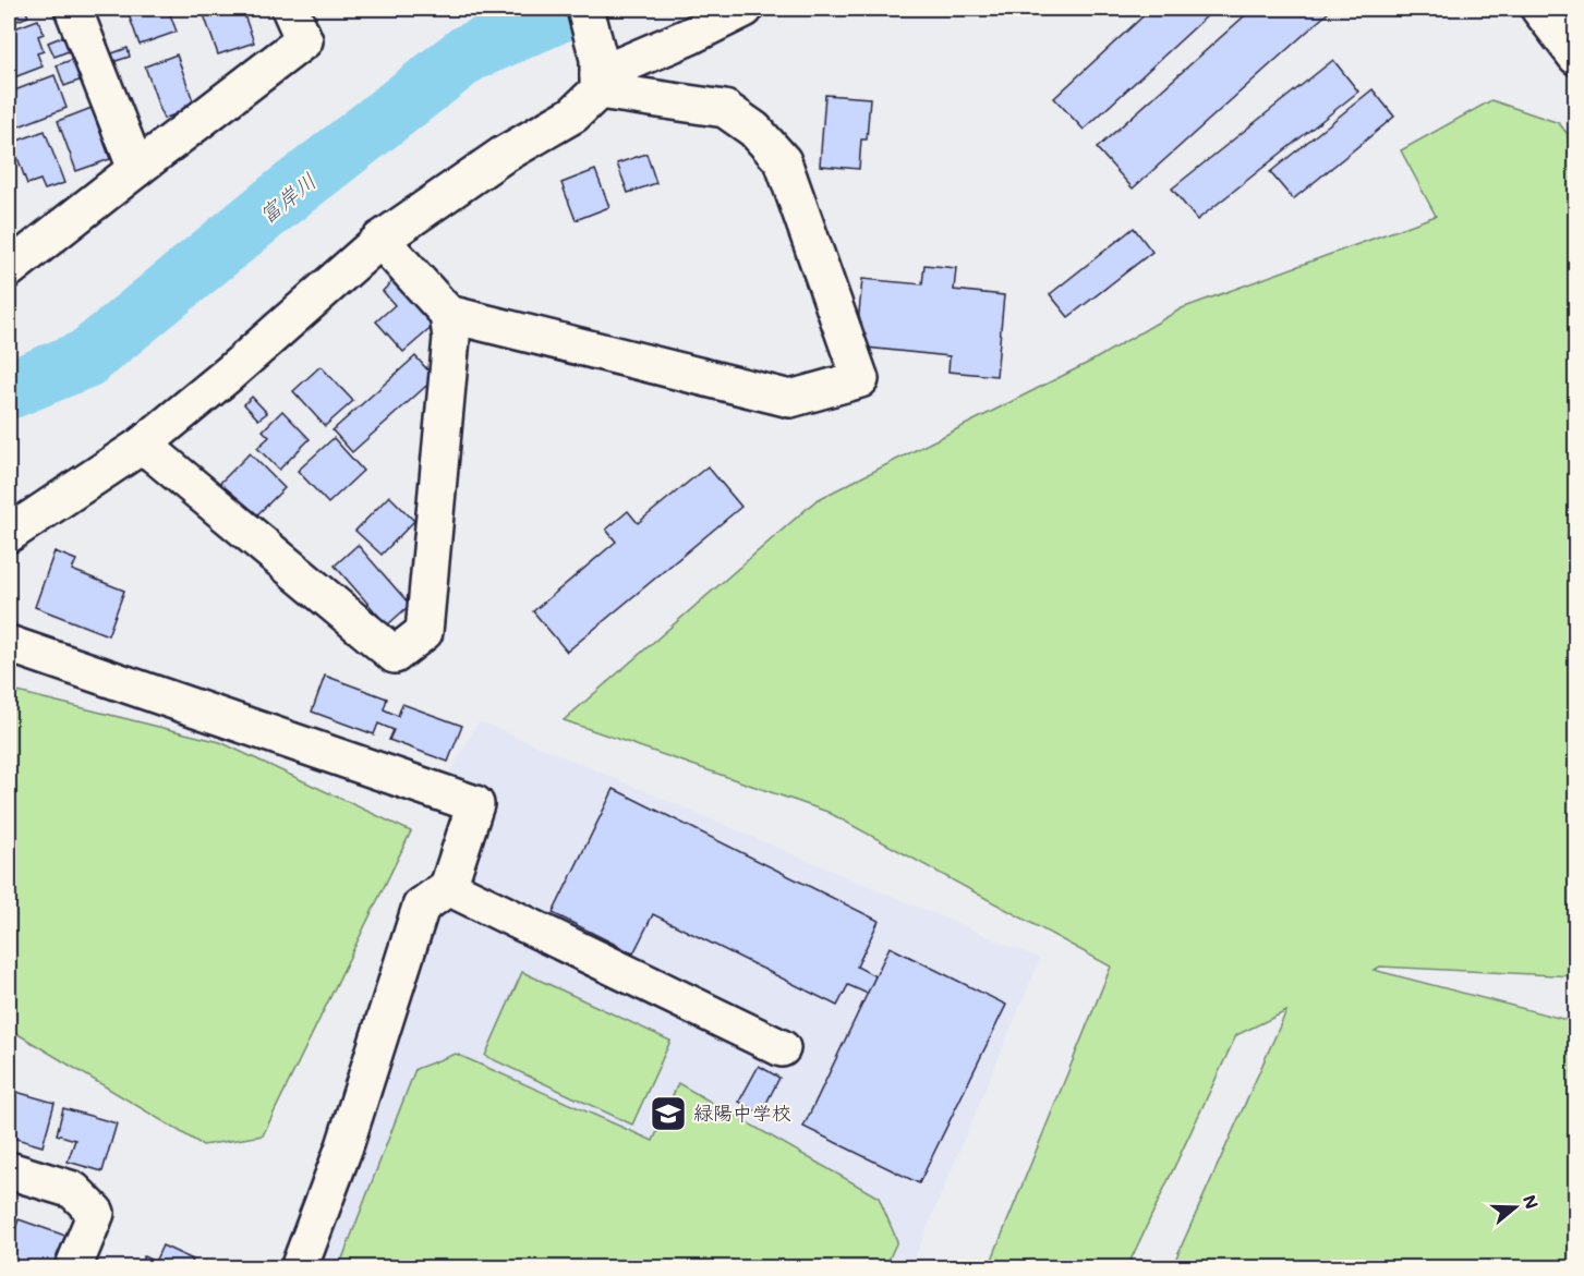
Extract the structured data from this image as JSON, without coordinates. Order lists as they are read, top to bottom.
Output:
{
  "water": ["富岸川"],
  "places": {
    "school or university": ["緑陽中学校"]
  },
  "north": "right"
}
